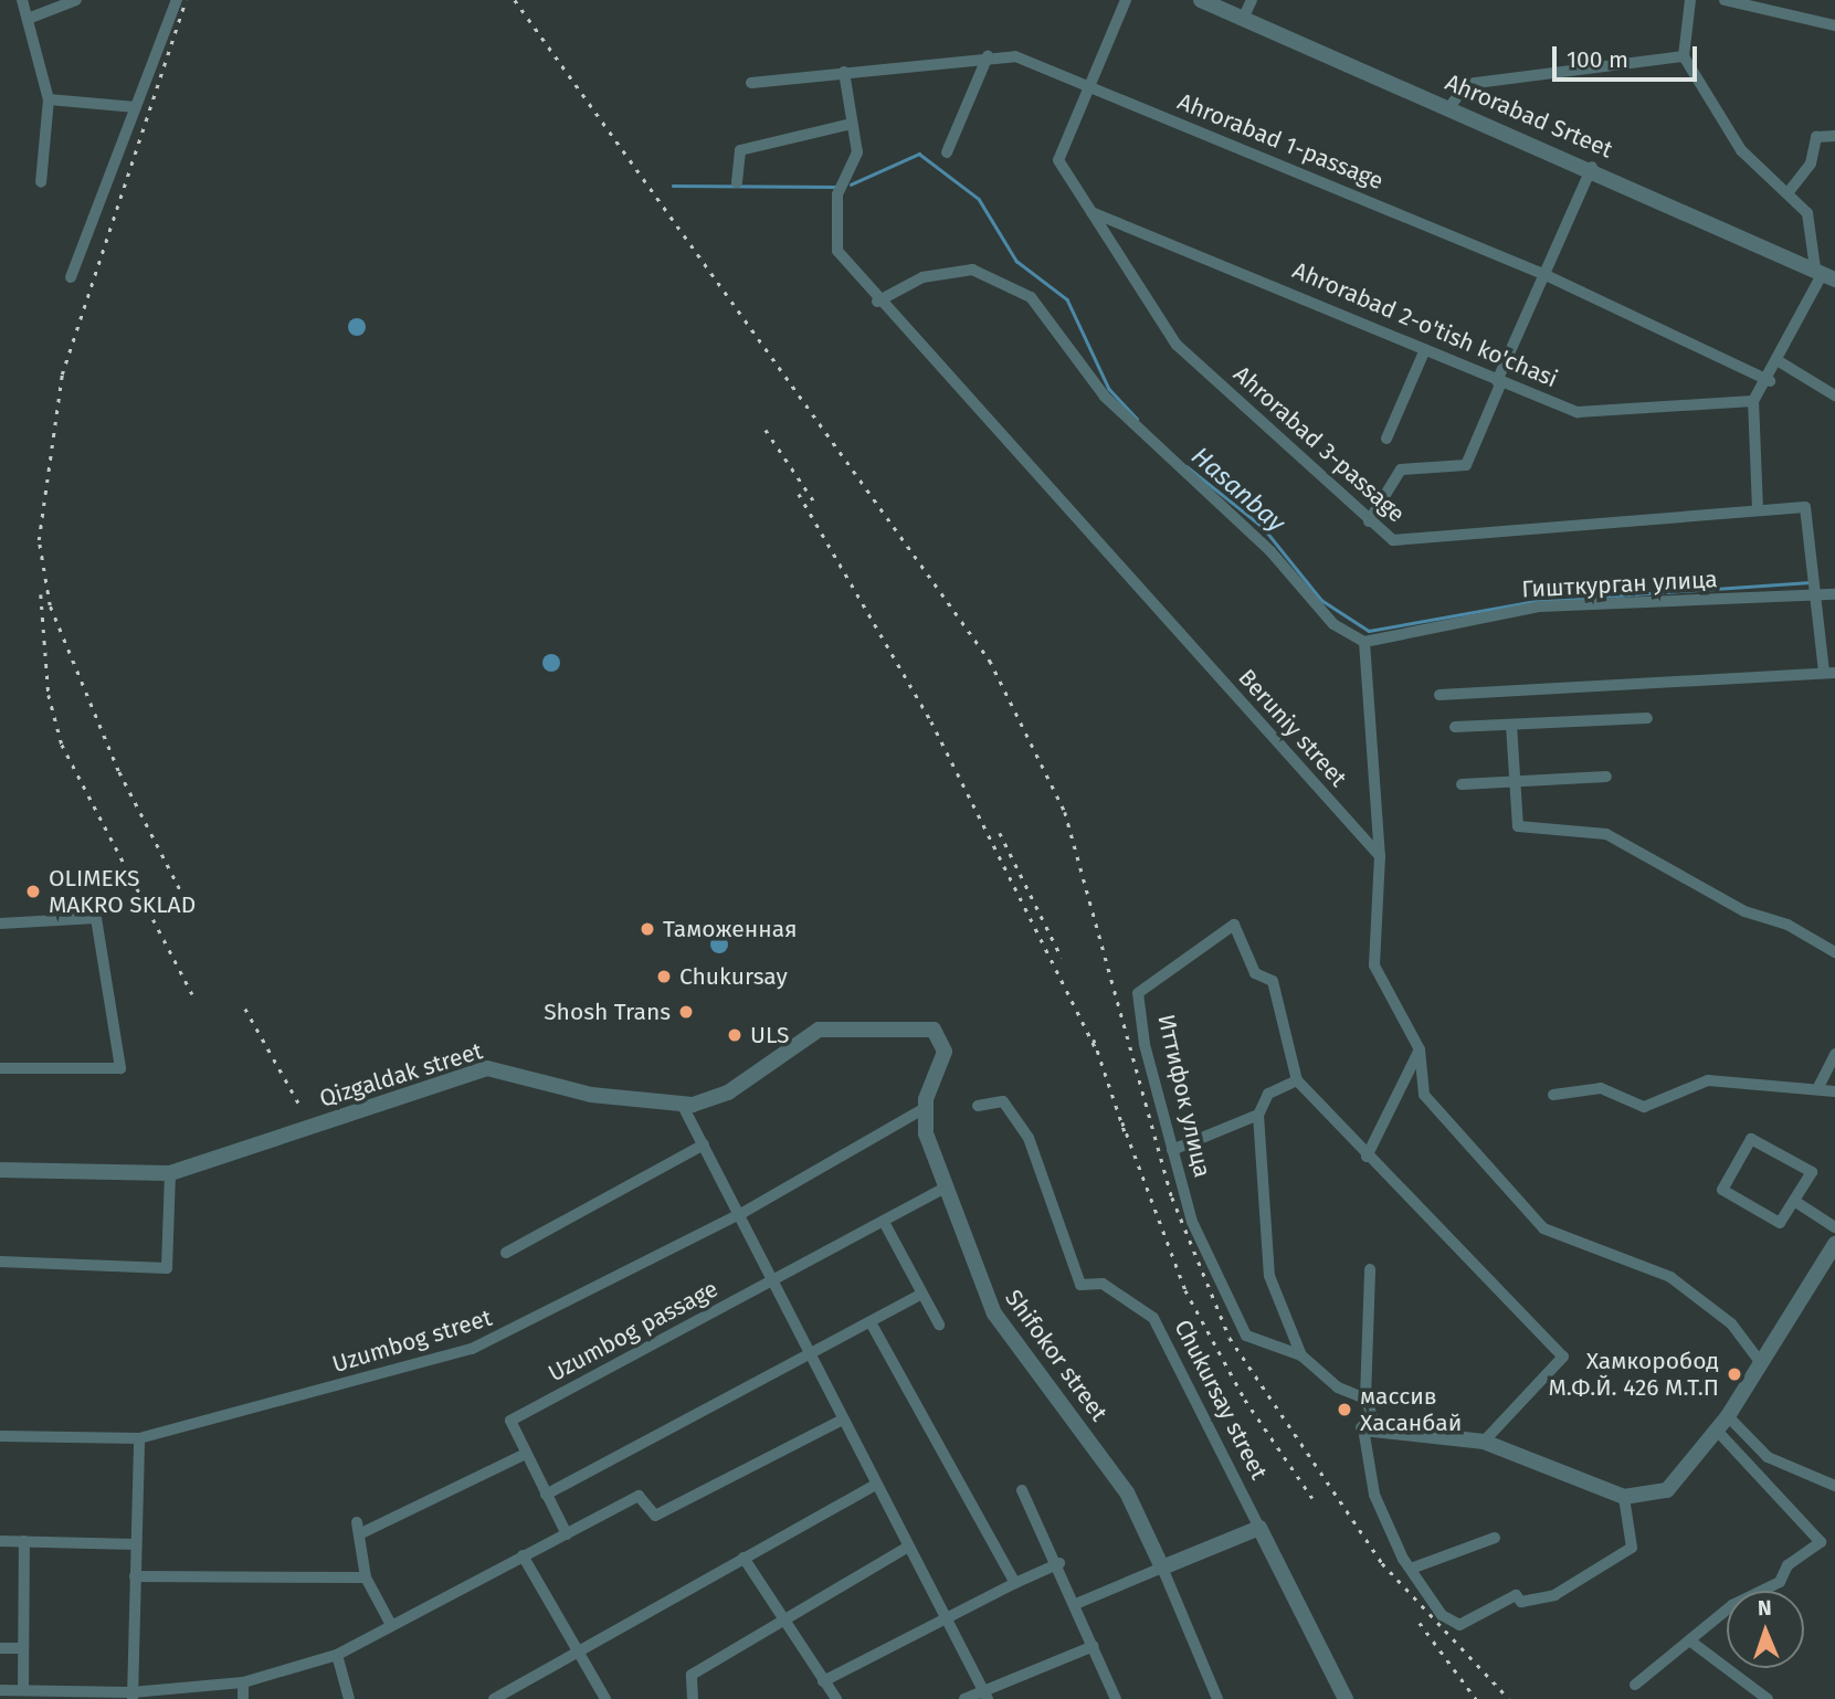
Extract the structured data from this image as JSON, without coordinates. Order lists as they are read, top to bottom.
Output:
{
  "streets": {
    "street": [
      "Ahrorabad Srteet",
      "Ahrorabad 1-passage",
      "Ahrorabad 2-o'tish ko'chasi",
      "Ahrorabad 3-passage",
      "Гишткурган улица",
      "Beruniy street",
      "Qizgaldak street",
      "Иттифок улица",
      "Uzumbog passage",
      "Uzumbog street",
      "Shifokor street",
      "Chukursay street"
    ]
  },
  "crossings": [
    ["Ahrorabad 1-passage", "Ahrorabad 3-passage"],
    ["Ahrorabad 1-passage", "Beruniy street"],
    ["Ahrorabad 2-o'tish ko'chasi", "Ahrorabad 3-passage"],
    ["Ahrorabad 3-passage", "Гишткурган улица"],
    ["Qizgaldak street", "Shifokor street"],
    ["Uzumbog passage", "Shifokor street"],
    ["Uzumbog street", "Shifokor street"]
  ],
  "water": ["Hasanbay"],
  "places": [
    "OLIMEKS MAKRO SKLAD",
    "Таможенная",
    "Chukursay",
    "Shosh Trans",
    "ULS",
    "Хамкоробод М.Ф.Й. 426 М.Т.П",
    "массив Хасанбай"
  ],
  "scale_bar": "100 m",
  "north": "top"
}
